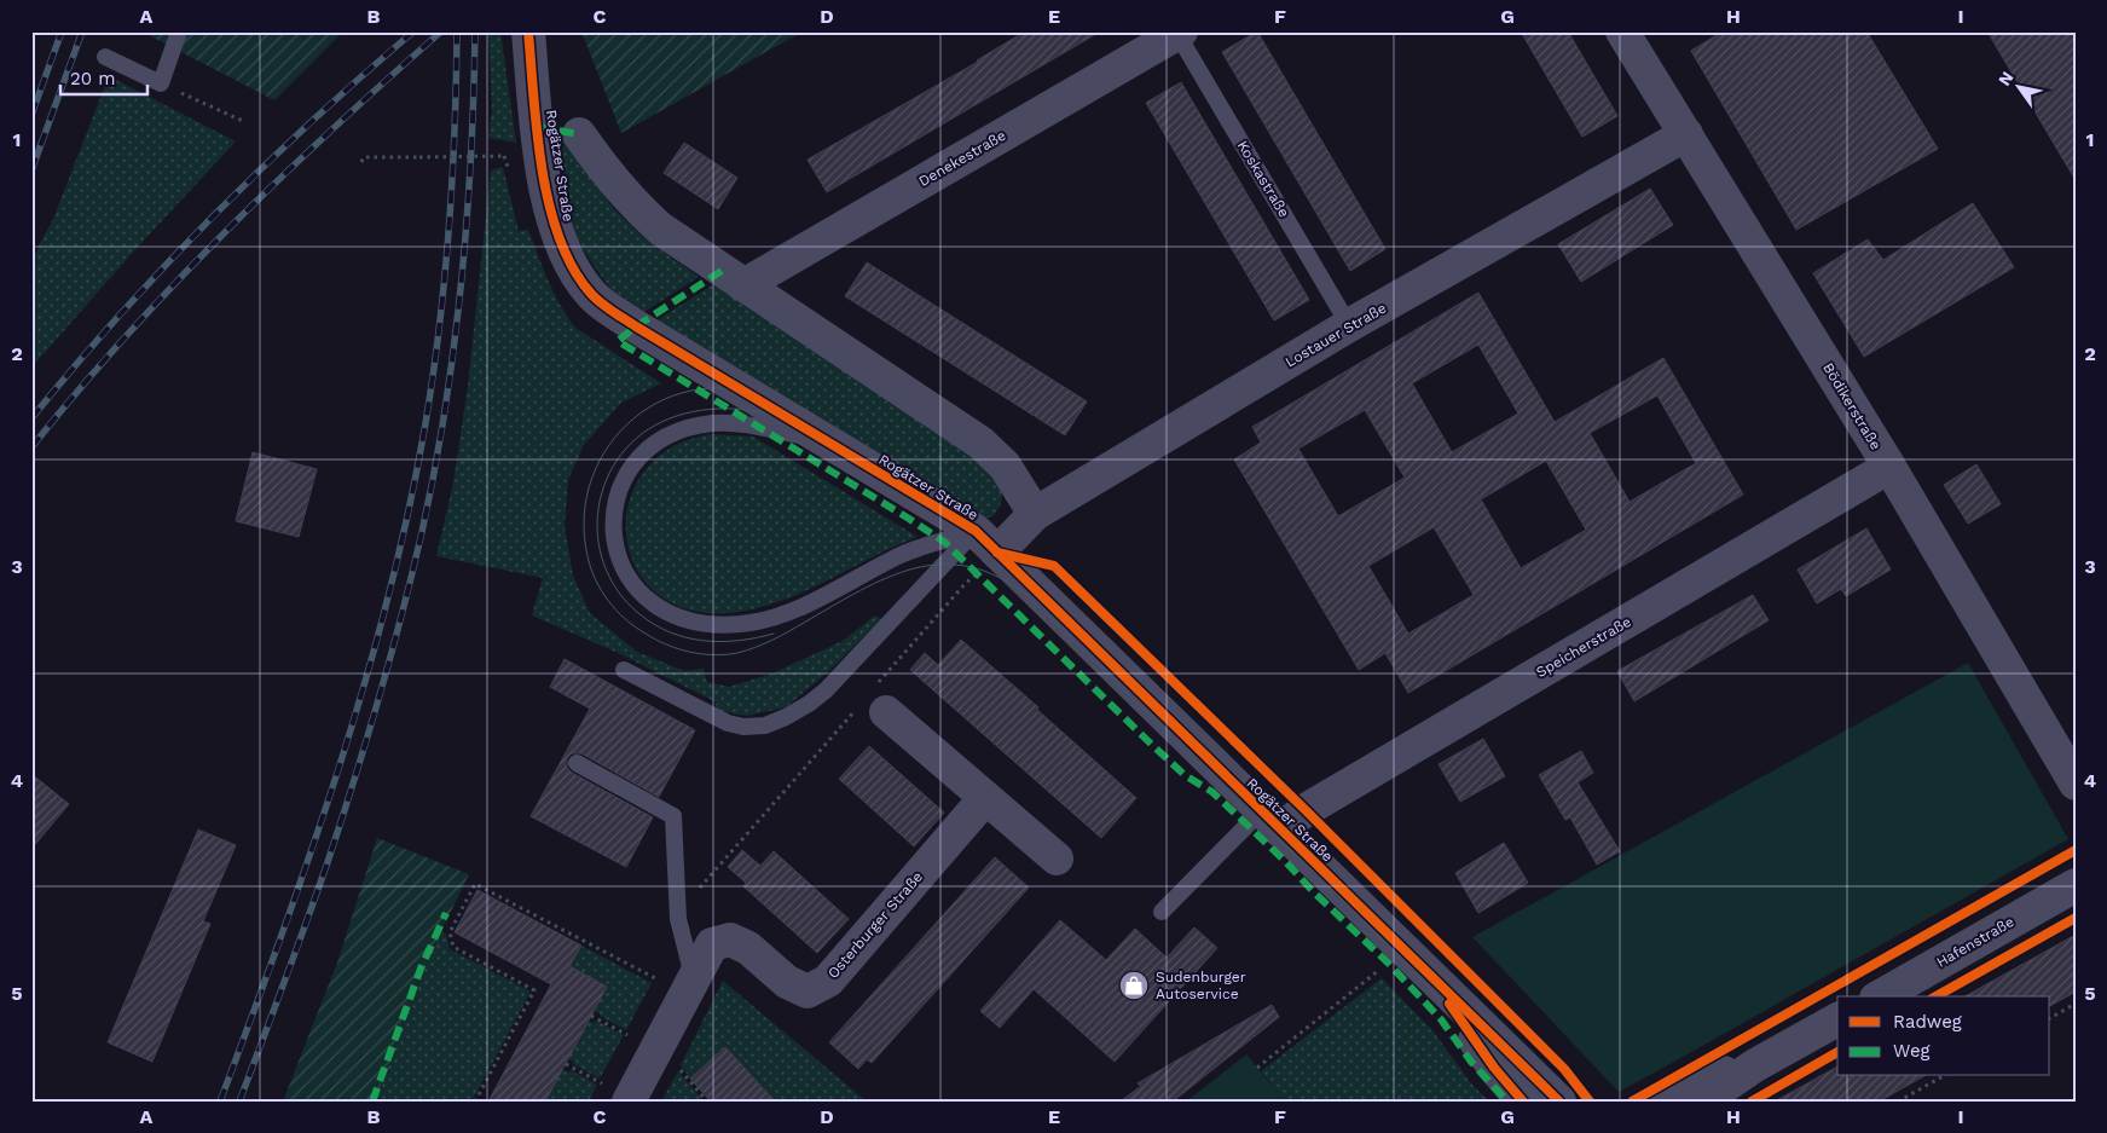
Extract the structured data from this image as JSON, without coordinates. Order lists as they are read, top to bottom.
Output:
{
  "streets": {
    "street": [
      "Denekestraße",
      "Rogätzer Straße",
      "Lostauer Straße",
      "Bödikerstraße",
      "Speicherstraße",
      "Osterburger Straße",
      "Hafenstraße"
    ],
    "lane": ["Koskastraße"]
  },
  "crossings": [
    ["Denekestraße", "Rogätzer Straße"],
    ["Denekestraße", "Koskastraße"],
    ["Rogätzer Straße", "Lostauer Straße"],
    ["Rogätzer Straße", "Speicherstraße"],
    ["Koskastraße", "Lostauer Straße"],
    ["Lostauer Straße", "Bödikerstraße"],
    ["Bödikerstraße", "Speicherstraße"]
  ],
  "places": {
    "shop": ["Sudenburger Autoservice"]
  },
  "legend": ["Radweg", "Weg"],
  "scale_bar": "20 m",
  "north": "top left",
  "grid": {
    "columns": [
      "A",
      "B",
      "C",
      "D",
      "E",
      "F",
      "G",
      "H",
      "I"
    ],
    "rows": [
      "1",
      "2",
      "3",
      "4",
      "5"
    ]
  }
}
